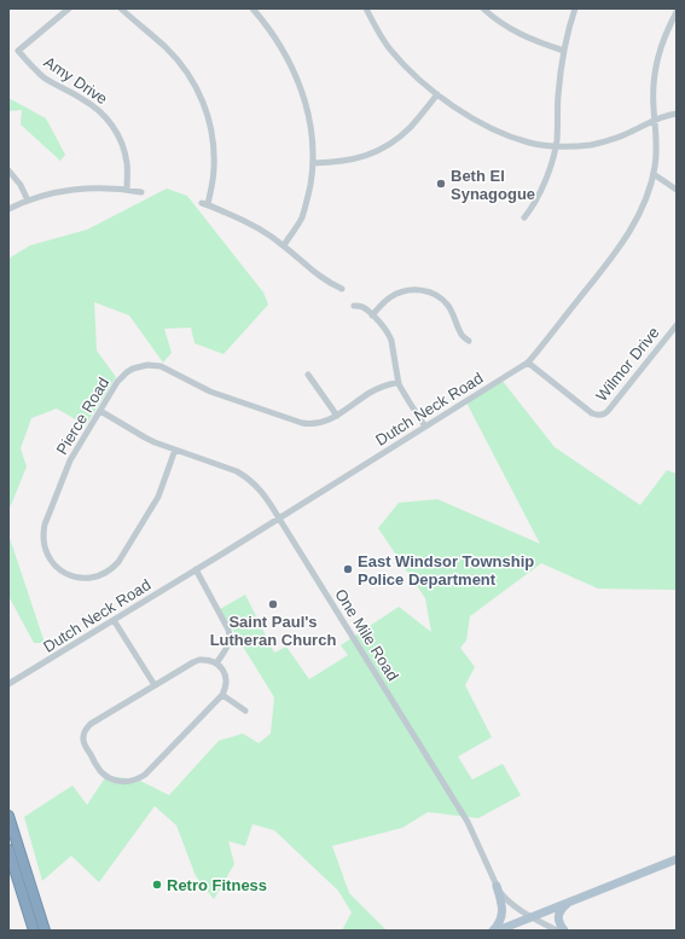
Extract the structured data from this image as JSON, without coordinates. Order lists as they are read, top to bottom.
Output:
{
  "streets": {
    "street": [
      "Amy Drive",
      "Wilmor Drive",
      "Dutch Neck Road",
      "Pierce Road",
      "One Mile Road"
    ]
  },
  "crossings": [
    ["Wilmor Drive", "Dutch Neck Road"],
    ["Dutch Neck Road", "One Mile Road"],
    ["Pierce Road", "One Mile Road"]
  ],
  "places": [
    "Beth El Synagogue",
    "East Windsor Township Police Department",
    "Saint Paul's Lutheran Church",
    "Retro Fitness"
  ]
}
